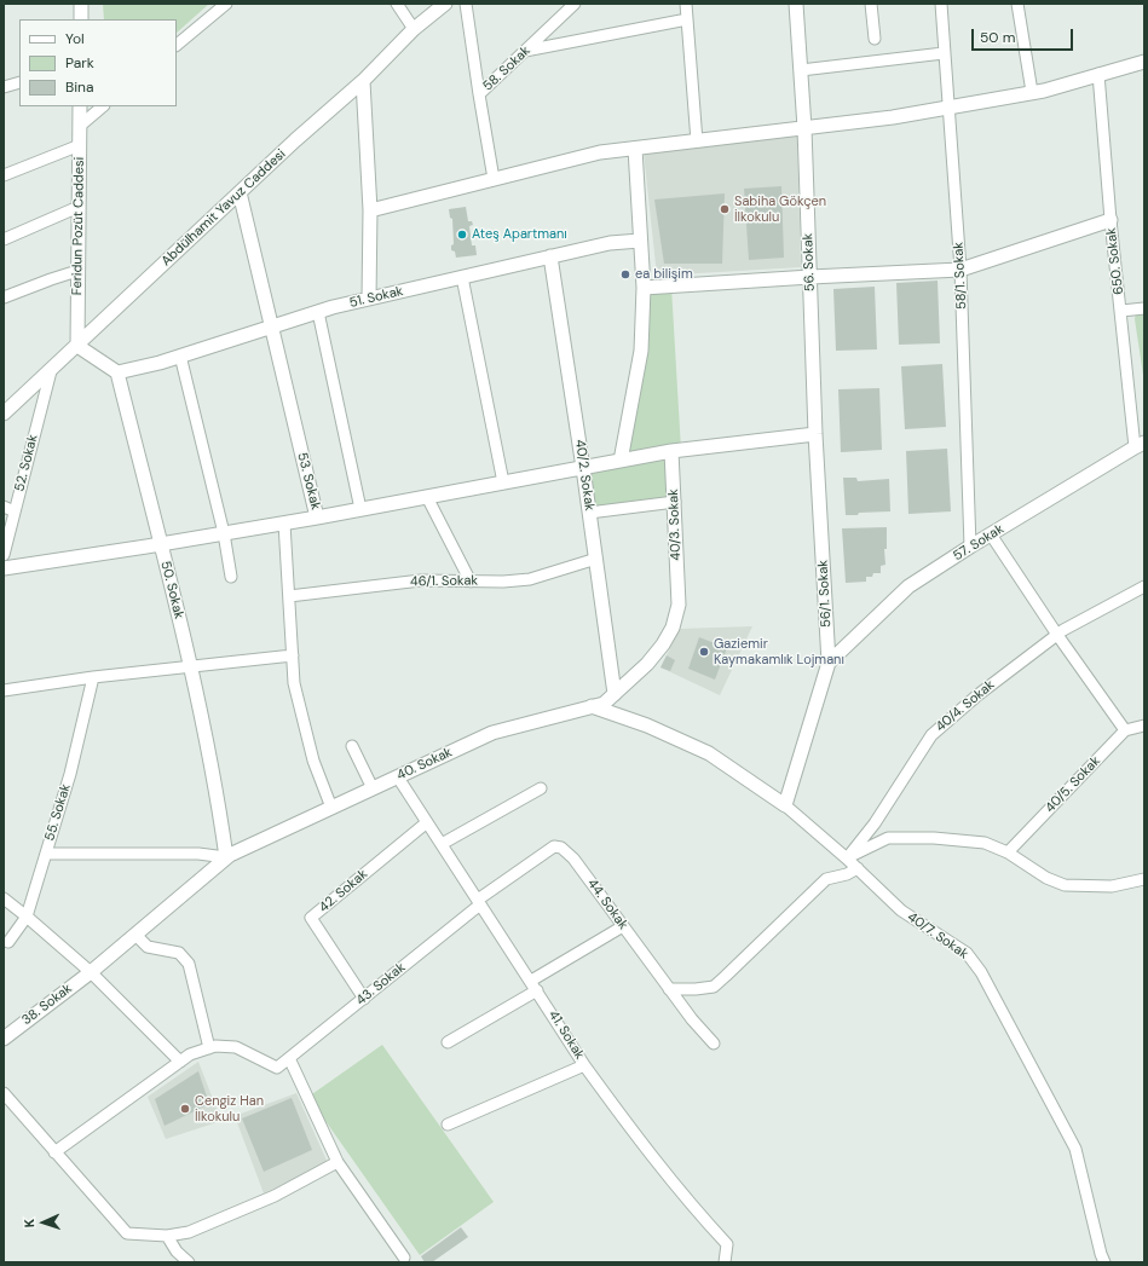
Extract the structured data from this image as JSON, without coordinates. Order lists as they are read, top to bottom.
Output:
{
  "streets": {
    "street": [
      "58. Sokak",
      "Abdülhamit Yavuz Caddesi",
      "Feridun Pozüt Caddesi",
      "650. Sokak",
      "56. Sokak",
      "58/1. Sokak",
      "51. Sokak",
      "52. Sokak",
      "40/2. Sokak",
      "53. Sokak",
      "40/3. Sokak",
      "57. Sokak",
      "46/1. Sokak",
      "50. Sokak",
      "56/1. Sokak",
      "40/4. Sokak",
      "40. Sokak",
      "40/5. Sokak",
      "55. Sokak",
      "42. Sokak",
      "44. Sokak",
      "40/7. Sokak",
      "43. Sokak",
      "38. Sokak",
      "41. Sokak"
    ]
  },
  "crossings": [
    ["Abdülhamit Yavuz Caddesi", "Feridun Pozüt Caddesi"],
    ["Abdülhamit Yavuz Caddesi", "52. Sokak"],
    ["Abdülhamit Yavuz Caddesi", "53. Sokak"],
    ["650. Sokak", "57. Sokak"],
    ["56. Sokak", "56/1. Sokak"],
    ["58/1. Sokak", "57. Sokak"],
    ["51. Sokak", "40/2. Sokak"],
    ["51. Sokak", "53. Sokak"],
    ["51. Sokak", "50. Sokak"],
    ["40/2. Sokak", "40/3. Sokak"],
    ["40/2. Sokak", "46/1. Sokak"],
    ["53. Sokak", "50. Sokak"],
    ["40/3. Sokak", "40. Sokak"],
    ["57. Sokak", "56/1. Sokak"],
    ["50. Sokak", "40. Sokak"],
    ["40/4. Sokak", "40/7. Sokak"],
    ["40. Sokak", "38. Sokak"],
    ["40. Sokak", "41. Sokak"],
    ["42. Sokak", "43. Sokak"],
    ["42. Sokak", "41. Sokak"],
    ["44. Sokak", "43. Sokak"],
    ["44. Sokak", "41. Sokak"],
    ["43. Sokak", "41. Sokak"]
  ],
  "places": [
    "Sabiha Gökçen İlkokulu",
    "Ateş Apartmanı",
    "ea bilişim",
    "Gaziemir Kaymakamlık Lojmanı",
    "Cengiz Han İlkokulu"
  ],
  "legend": ["Yol", "Park", "Bina"],
  "scale_bar": "50 m",
  "north": "left"
}
